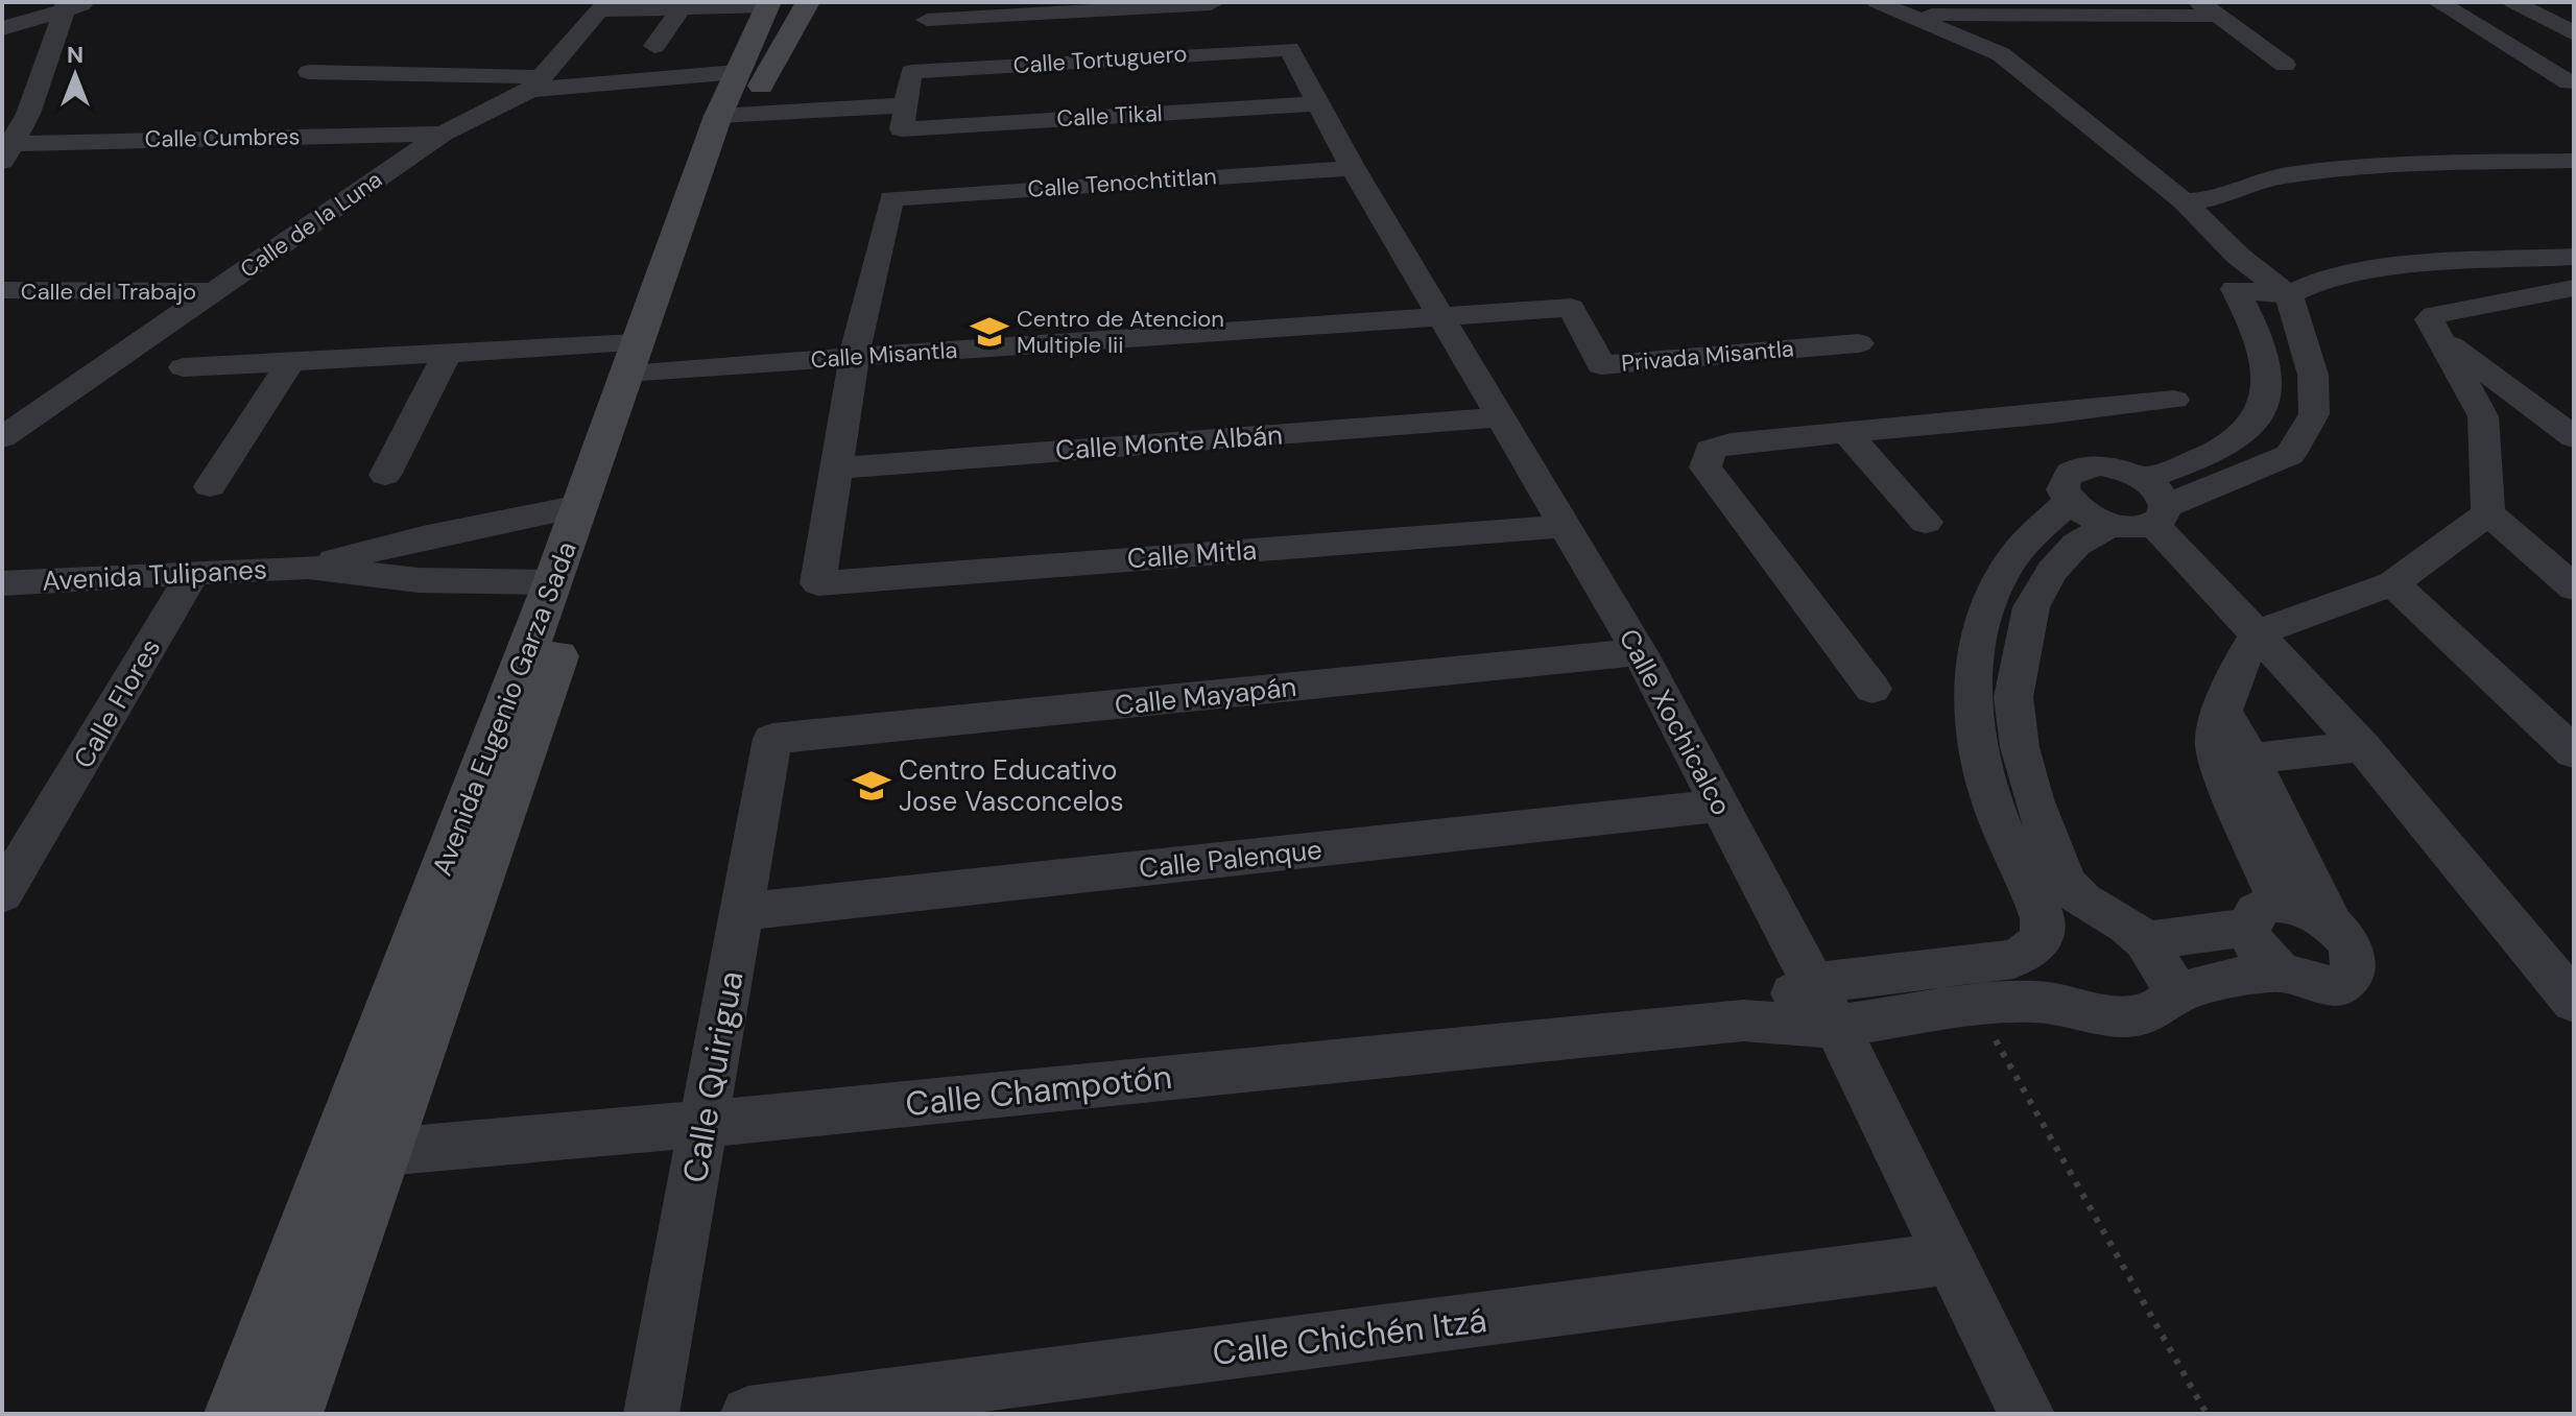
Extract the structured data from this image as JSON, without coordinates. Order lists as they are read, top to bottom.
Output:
{
  "streets": {
    "main road": ["Avenida Eugenio Garza Sada"],
    "street": [
      "Calle Tortuguero",
      "Calle Tikal",
      "Calle Cumbres",
      "Calle Tenochtitlan",
      "Calle de la Luna",
      "Calle del Trabajo",
      "Calle Misantla",
      "Privada Misantla",
      "Calle Monte Albán",
      "Calle Mitla",
      "Avenida Tulipanes",
      "Calle Mayapán",
      "Calle Flores",
      "Calle Xochicalco",
      "Calle Palenque",
      "Calle Quirigua",
      "Calle Champotón",
      "Calle Chichén Itzá"
    ]
  },
  "crossings": [
    ["Calle Tortuguero", "Calle Tikal"],
    ["Calle Tortuguero", "Calle Xochicalco"],
    ["Calle Tikal", "Calle Xochicalco"],
    ["Calle Cumbres", "Calle de la Luna"],
    ["Calle Tenochtitlan", "Calle Misantla"],
    ["Calle Tenochtitlan", "Calle Xochicalco"],
    ["Calle de la Luna", "Calle del Trabajo"],
    ["Calle Misantla", "Privada Misantla"],
    ["Calle Misantla", "Avenida Eugenio Garza Sada"],
    ["Calle Misantla", "Calle Xochicalco"],
    ["Privada Misantla", "Calle Xochicalco"],
    ["Calle Monte Albán", "Calle Mitla"],
    ["Calle Monte Albán", "Calle Xochicalco"],
    ["Calle Mitla", "Calle Xochicalco"],
    ["Avenida Tulipanes", "Calle Flores"],
    ["Avenida Tulipanes", "Avenida Eugenio Garza Sada"],
    ["Calle Mayapán", "Calle Xochicalco"],
    ["Calle Mayapán", "Calle Quirigua"],
    ["Avenida Eugenio Garza Sada", "Calle Champotón"],
    ["Calle Xochicalco", "Calle Palenque"],
    ["Calle Xochicalco", "Calle Chichén Itzá"],
    ["Calle Palenque", "Calle Quirigua"],
    ["Calle Quirigua", "Calle Champotón"]
  ],
  "places": {
    "school or university": ["Centro de Atencion Multiple Iii", "Centro Educativo Jose Vasconcelos"]
  },
  "north": "top"
}
